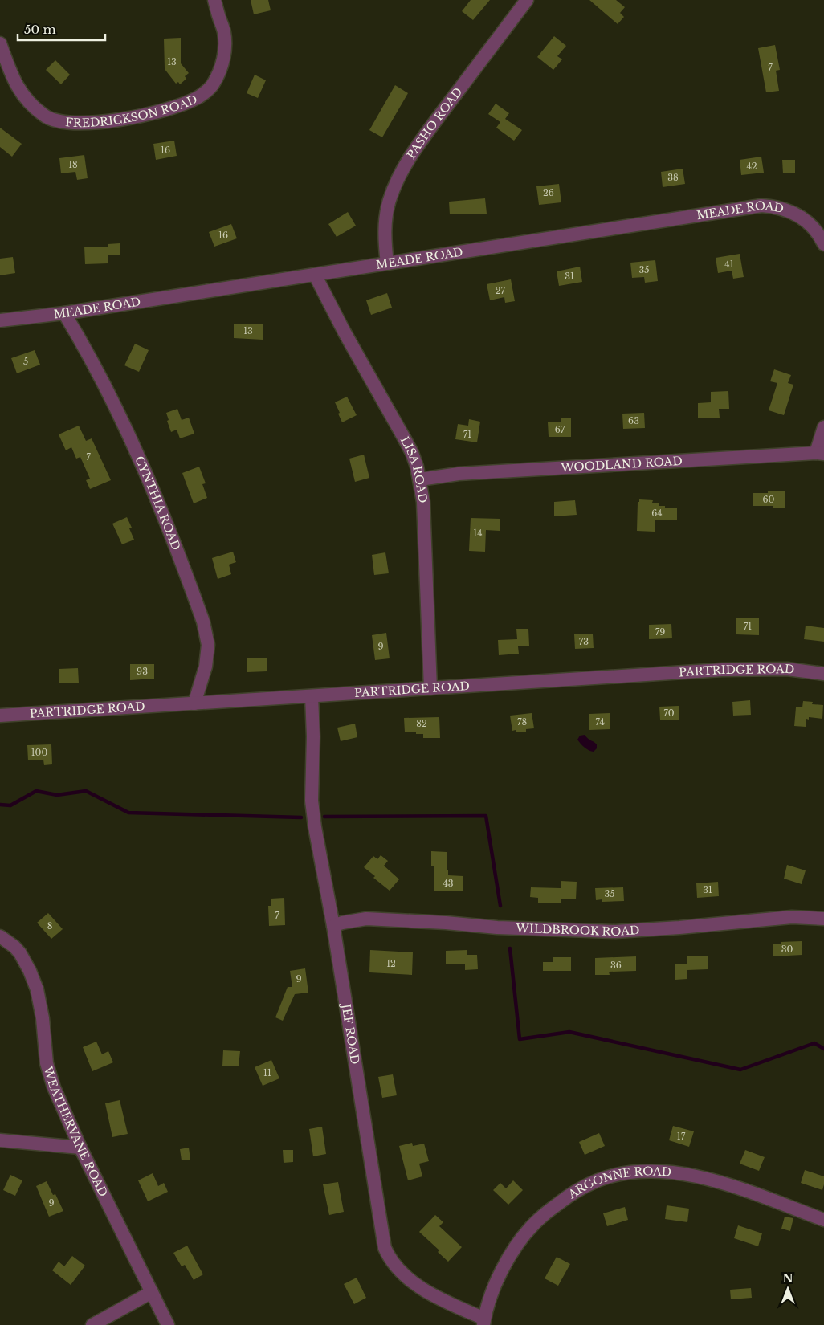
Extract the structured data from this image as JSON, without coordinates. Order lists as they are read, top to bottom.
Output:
{
  "streets": {
    "street": [
      "FREDRICKSON ROAD",
      "PASHO ROAD",
      "MEADE ROAD",
      "WOODLAND ROAD",
      "LISA ROAD",
      "CYNTHIA ROAD",
      "PARTRIDGE ROAD",
      "WILDBROOK ROAD",
      "JEF ROAD",
      "WEATHERVANE ROAD",
      "ARGONNE ROAD"
    ]
  },
  "crossings": [
    ["PASHO ROAD", "MEADE ROAD"],
    ["MEADE ROAD", "LISA ROAD"],
    ["MEADE ROAD", "CYNTHIA ROAD"],
    ["WOODLAND ROAD", "LISA ROAD"],
    ["LISA ROAD", "PARTRIDGE ROAD"],
    ["CYNTHIA ROAD", "PARTRIDGE ROAD"],
    ["PARTRIDGE ROAD", "JEF ROAD"],
    ["WILDBROOK ROAD", "JEF ROAD"],
    ["JEF ROAD", "ARGONNE ROAD"]
  ],
  "house_numbers": [
    "13",
    "7",
    "16",
    "18",
    "42",
    "38",
    "26",
    "16",
    "41",
    "35",
    "31",
    "27",
    "13",
    "5",
    "63",
    "67",
    "71",
    "7",
    "60",
    "64",
    "14",
    "71",
    "79",
    "73",
    "9",
    "93",
    "70",
    "78",
    "74",
    "82",
    "100",
    "43",
    "31",
    "35",
    "7",
    "8",
    "30",
    "12",
    "36",
    "9",
    "11",
    "17",
    "9"
  ],
  "scale_bar": "50 m",
  "north": "top"
}
